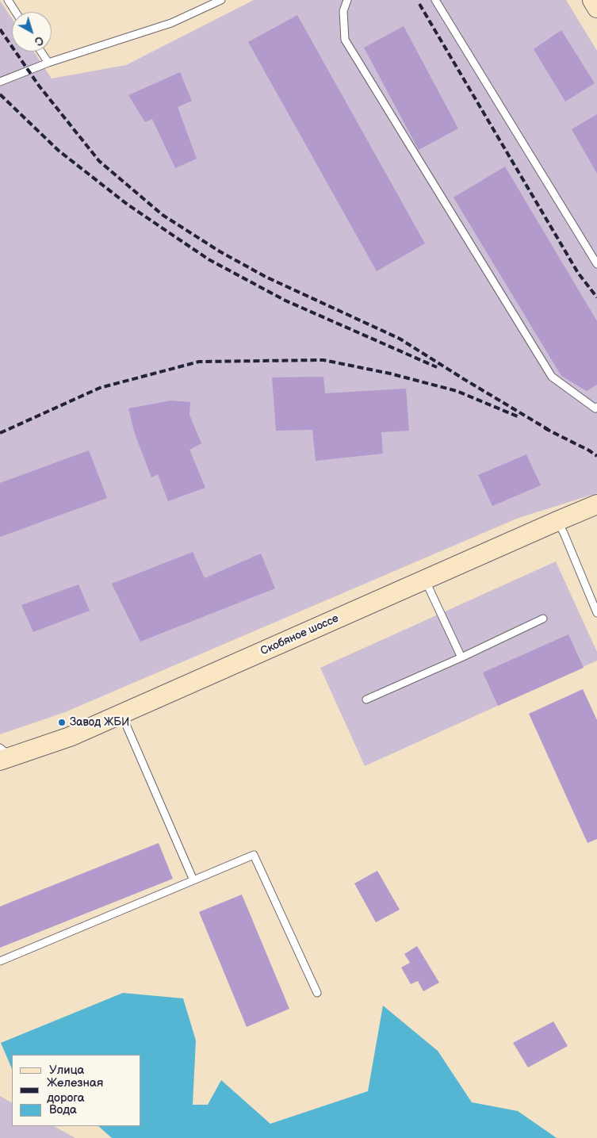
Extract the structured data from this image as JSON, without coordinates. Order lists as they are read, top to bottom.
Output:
{
  "streets": {
    "main road": ["Скобяное шоссе"]
  },
  "places": ["Завод ЖБИ"],
  "legend": ["Улица", "Железная дорога", "Вода"],
  "north": "bottom right"
}
